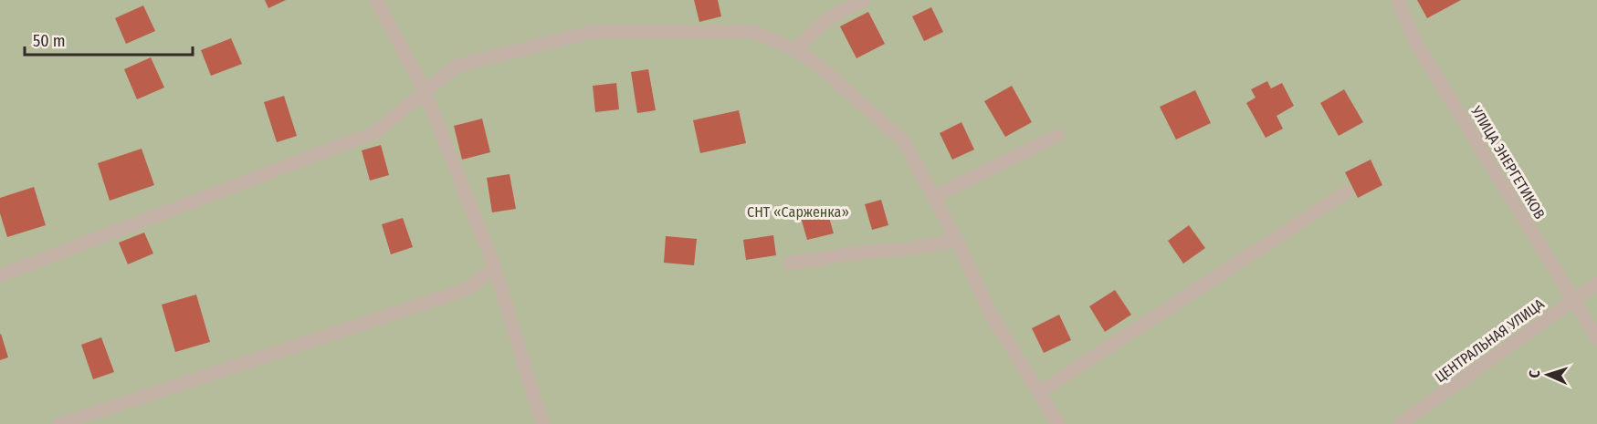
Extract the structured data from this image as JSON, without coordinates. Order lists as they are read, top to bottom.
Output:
{
  "streets": {
    "street": ["УЛИЦА ЭНЕРГЕТИКОВ", "ЦЕНТРАЛЬНАЯ УЛИЦА"]
  },
  "crossings": [
    ["УЛИЦА ЭНЕРГЕТИКОВ", "ЦЕНТРАЛЬНАЯ УЛИЦА"]
  ],
  "parks": ["СНТ «Сарженка»"],
  "scale_bar": "50 m",
  "north": "left"
}
